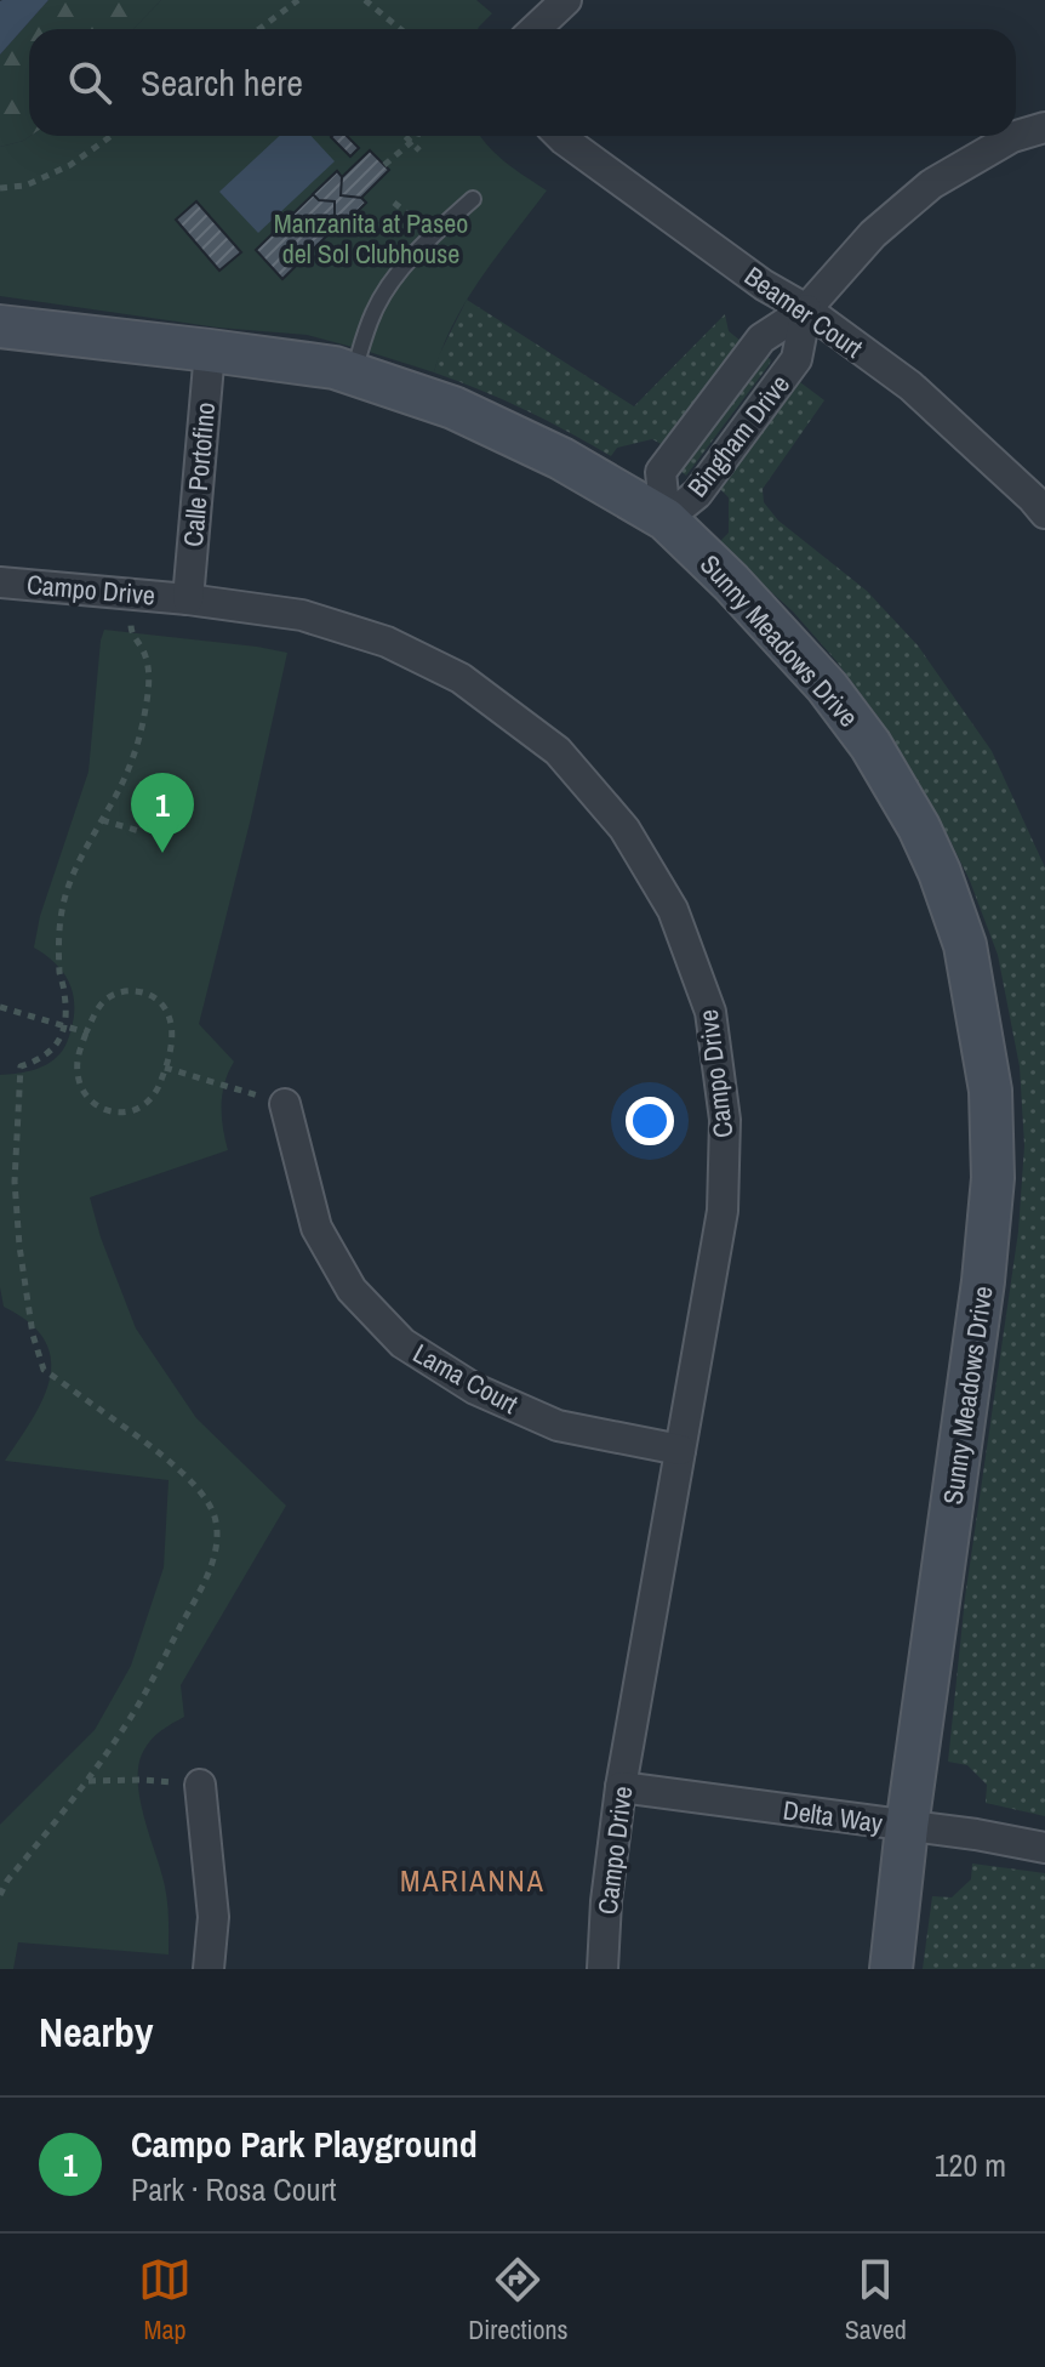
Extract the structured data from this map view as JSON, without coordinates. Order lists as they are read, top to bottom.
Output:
{
  "streets": {
    "street": [
      "Beamer Court",
      "Bingham Drive",
      "Calle Portofino",
      "Campo Drive",
      "Sunny Meadows Drive",
      "Lama Court",
      "Delta Way"
    ]
  },
  "crossings": [
    ["Beamer Court", "Bingham Drive"],
    ["Bingham Drive", "Sunny Meadows Drive"],
    ["Calle Portofino", "Campo Drive"],
    ["Calle Portofino", "Sunny Meadows Drive"],
    ["Campo Drive", "Lama Court"],
    ["Campo Drive", "Delta Way"],
    ["Sunny Meadows Drive", "Delta Way"]
  ],
  "districts": ["MARIANNA"],
  "parks": ["Manzanita at Paseo del Sol Clubhouse"],
  "page": {
    "search": "Search here",
    "pins": "1",
    "heading": "Nearby",
    "list": [
      {
        "mark": "1",
        "name": "Campo Park Playground",
        "note": "Park · Rosa Court",
        "value": "120 m"
      }
    ],
    "nav": ["Map", "Directions", "Saved"]
  }
}
